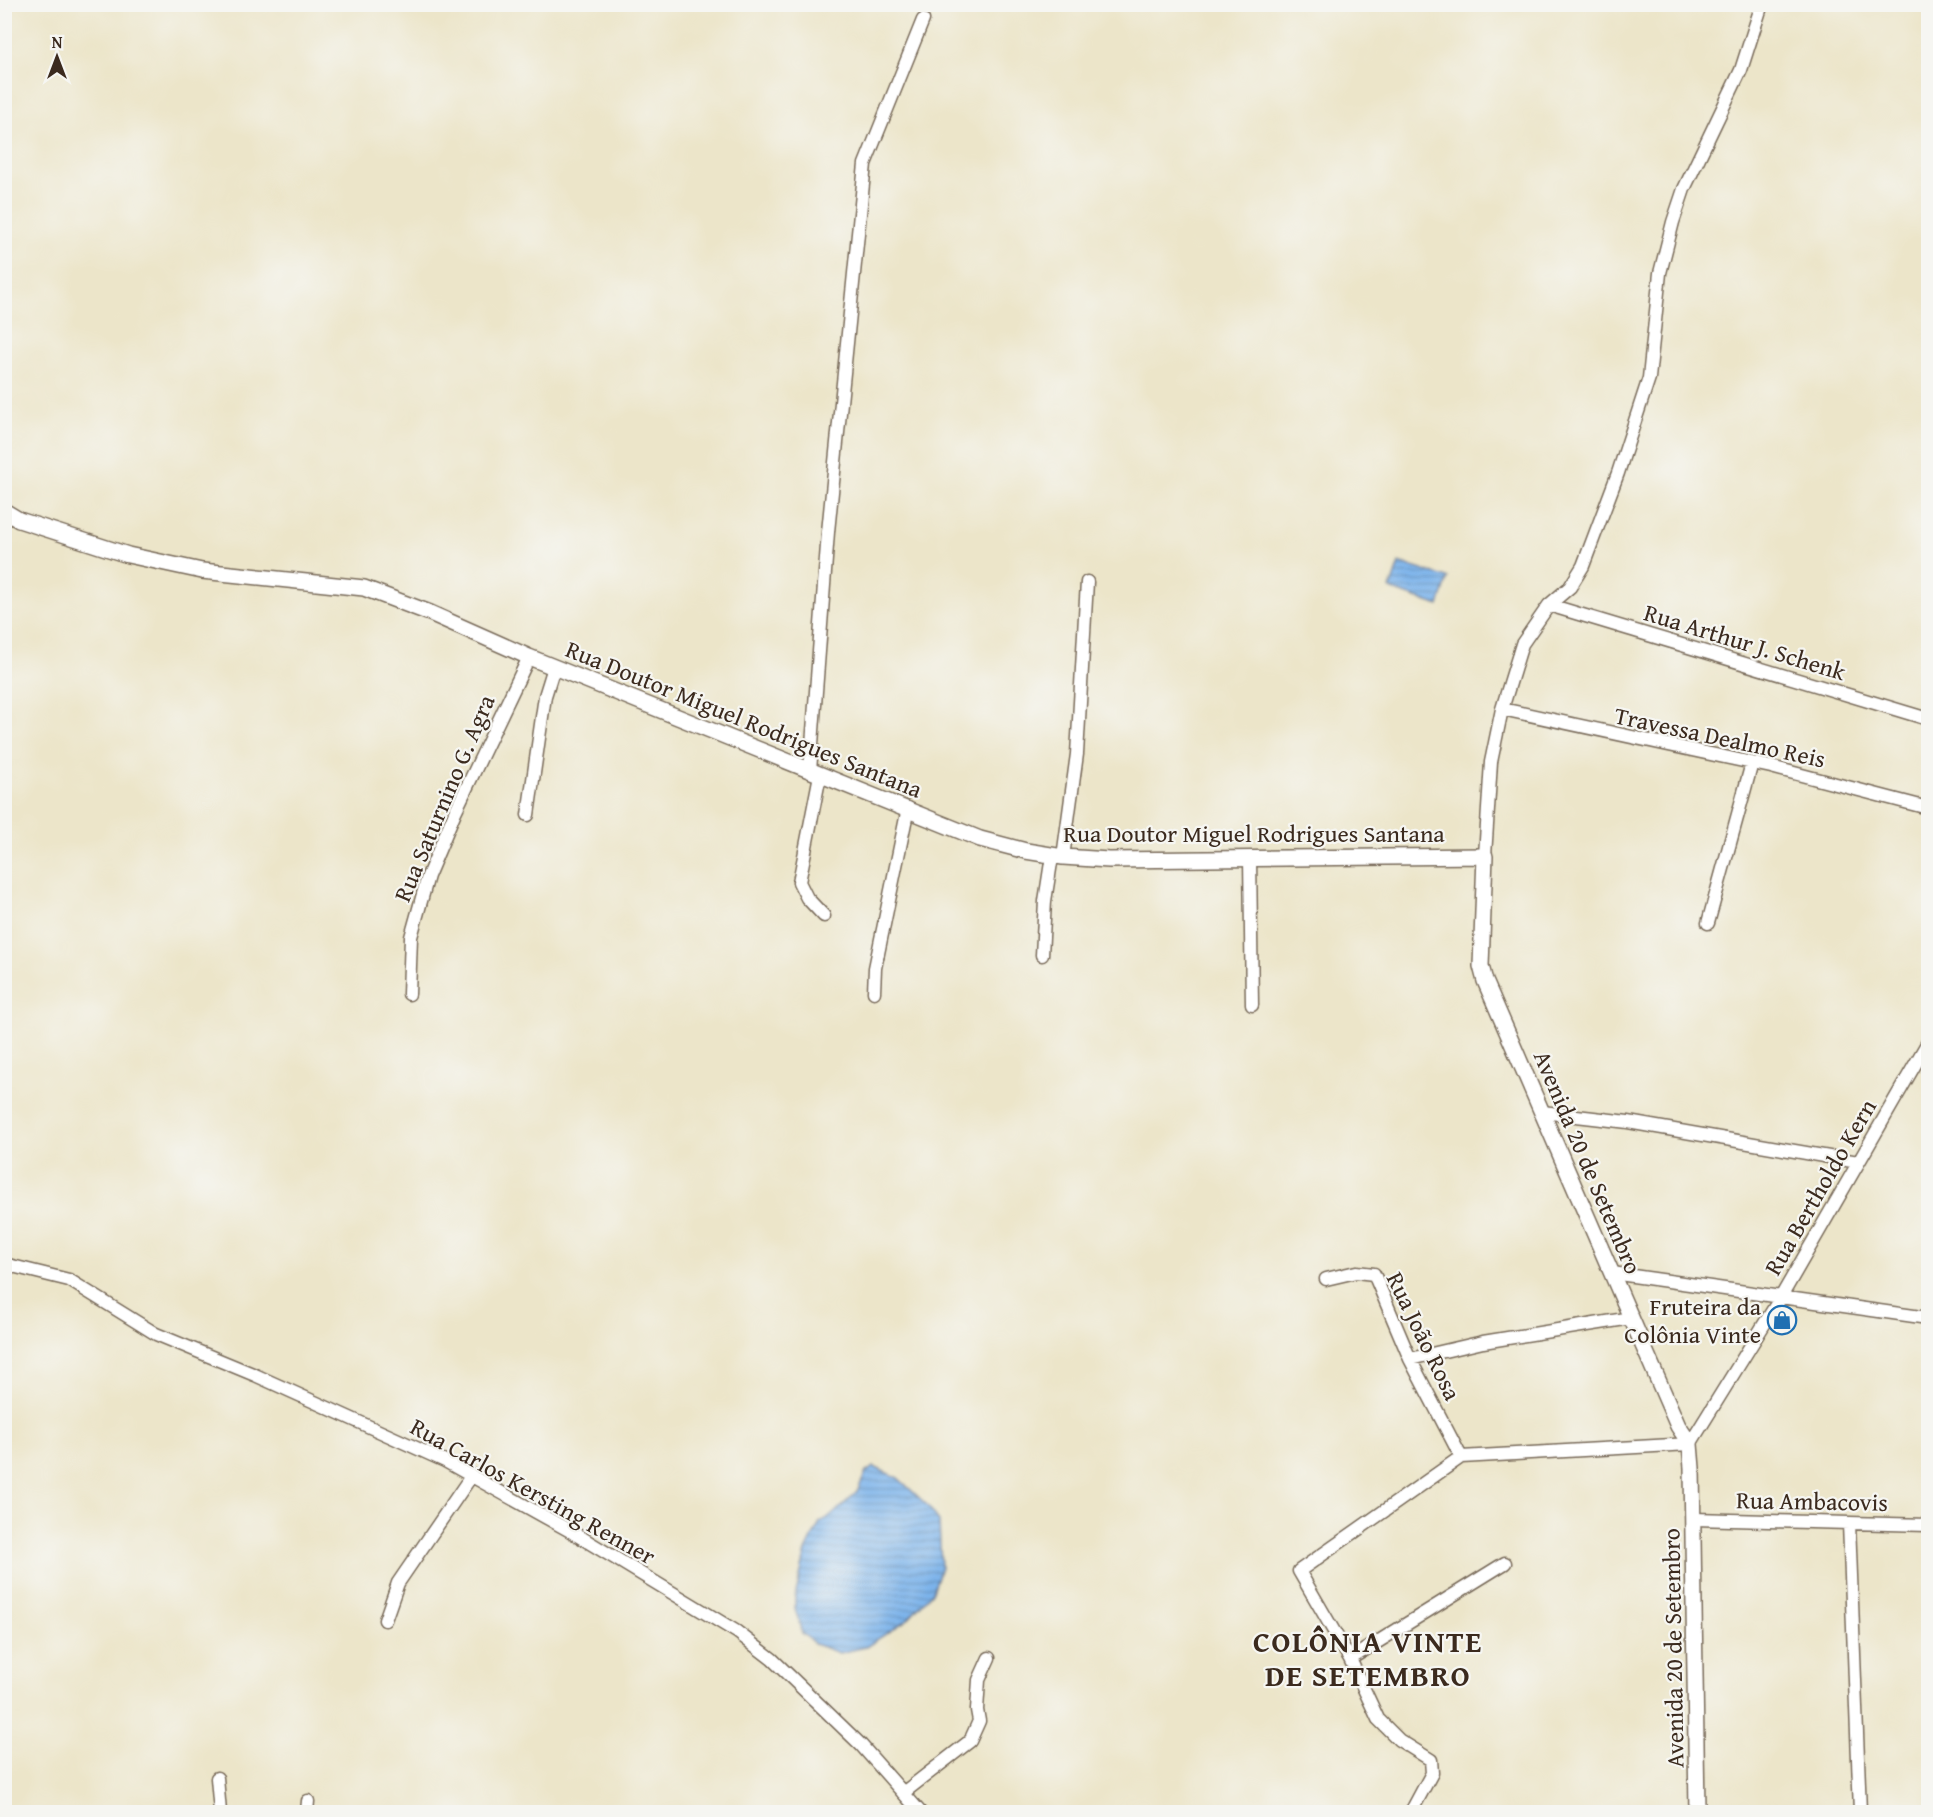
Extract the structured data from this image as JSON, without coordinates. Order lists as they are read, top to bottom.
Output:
{
  "streets": {
    "street": [
      "Rua Arthur J. Schenk",
      "Rua Doutor Miguel Rodrigues Santana",
      "Travessa Dealmo Reis",
      "Rua Saturnino G. Agra",
      "Avenida 20 de Setembro",
      "Rua Bertholdo Kern",
      "Rua João Rosa",
      "Rua Carlos Kersting Renner",
      "Rua Ambacovis"
    ]
  },
  "crossings": [
    ["Rua Arthur J. Schenk", "Avenida 20 de Setembro"],
    ["Rua Doutor Miguel Rodrigues Santana", "Rua Saturnino G. Agra"],
    ["Rua Doutor Miguel Rodrigues Santana", "Avenida 20 de Setembro"],
    ["Travessa Dealmo Reis", "Avenida 20 de Setembro"],
    ["Avenida 20 de Setembro", "Rua Bertholdo Kern"],
    ["Avenida 20 de Setembro", "Rua Ambacovis"]
  ],
  "districts": ["COLÔNIA VINTE DE SETEMBRO"],
  "places": {
    "shop": ["Fruteira da Colônia Vinte"]
  },
  "north": "top"
}
